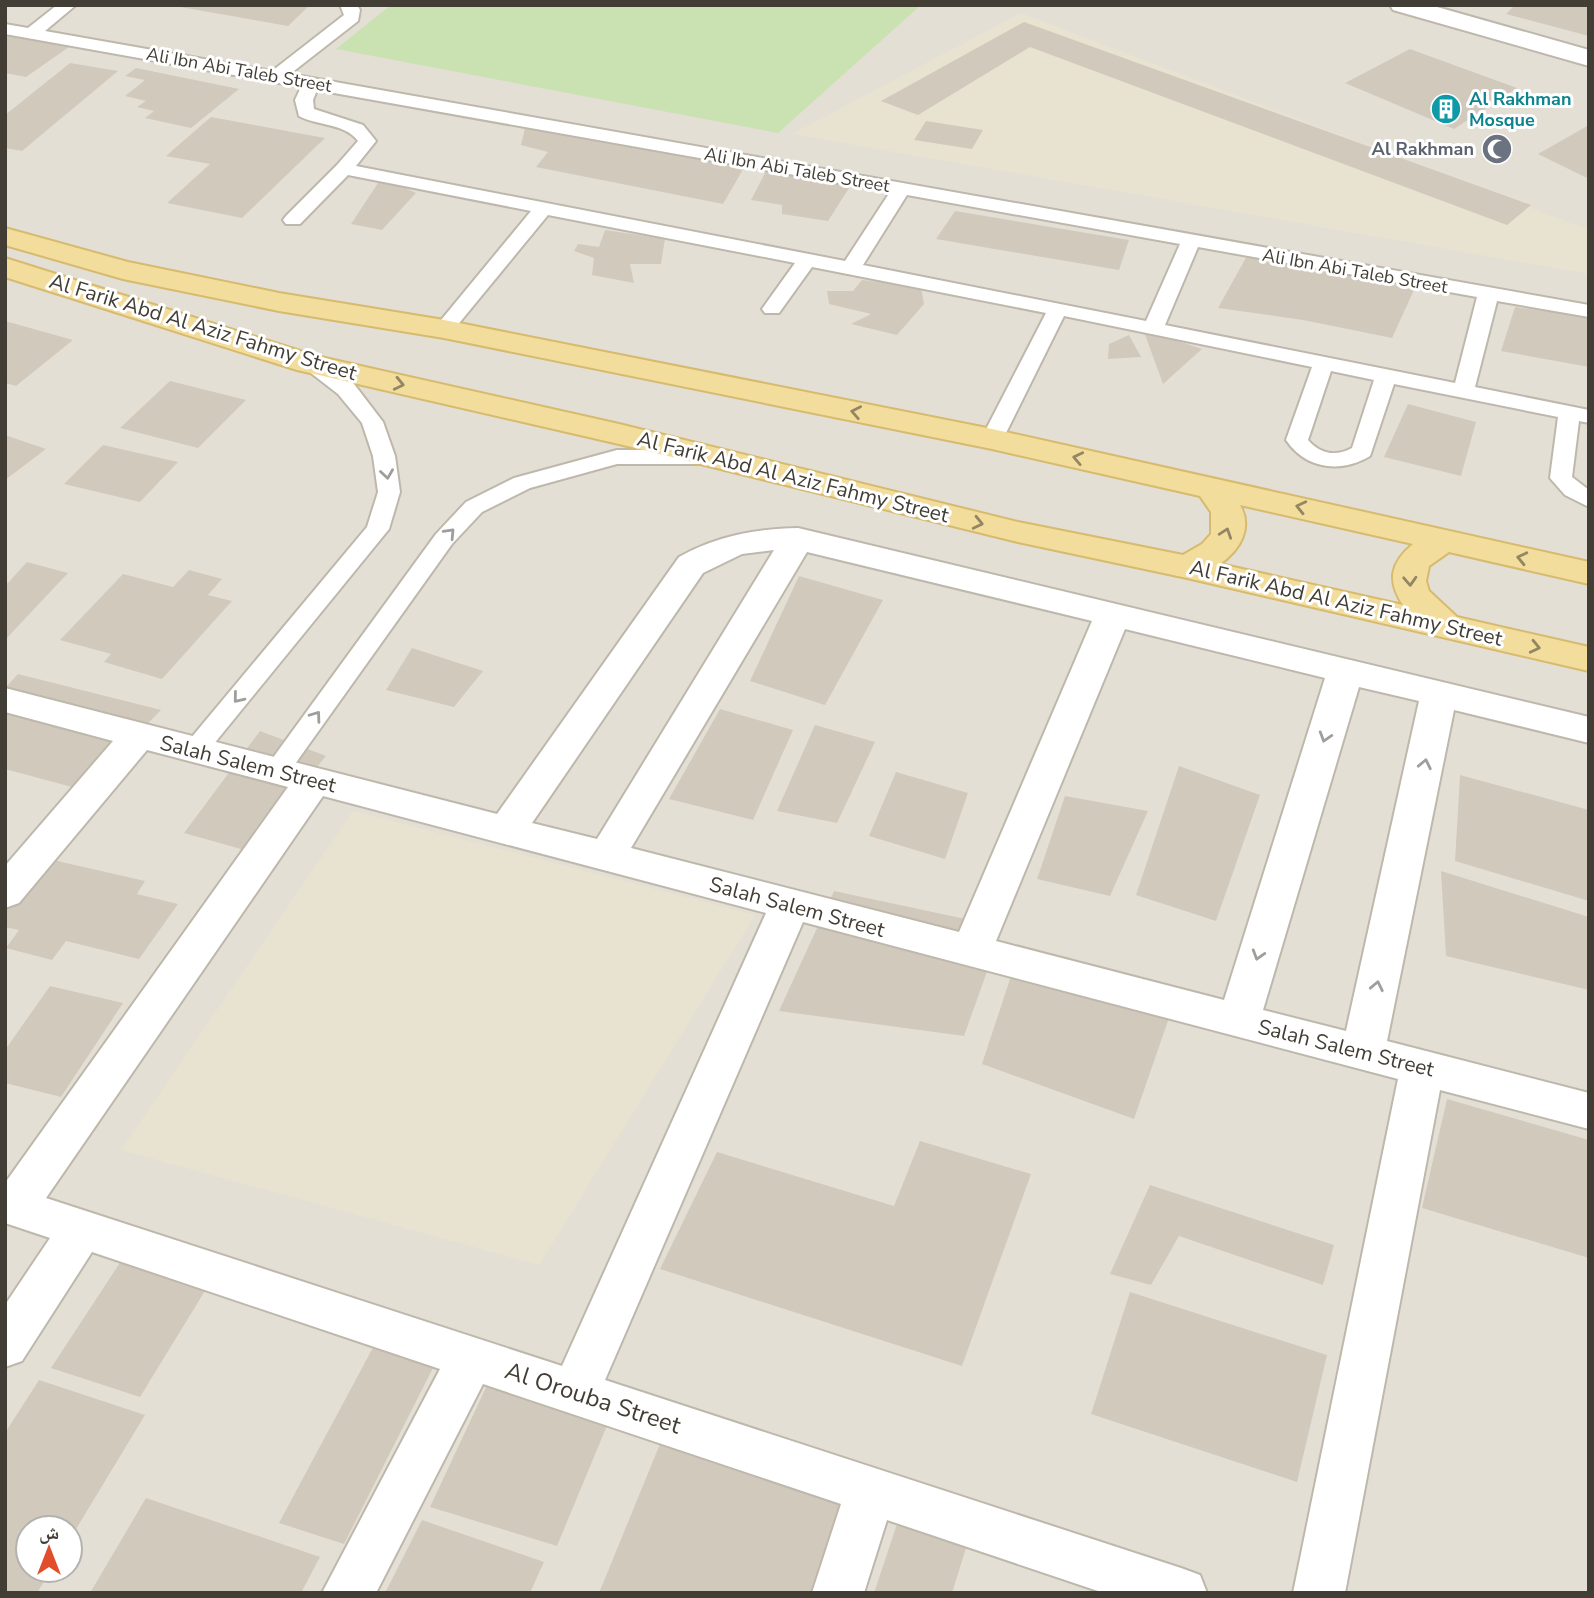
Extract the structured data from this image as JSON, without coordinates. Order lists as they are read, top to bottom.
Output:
{
  "streets": {
    "main road": ["Al Farik Abd Al Aziz Fahmy Street"],
    "street": ["Salah Salem Street", "Al Orouba Street"],
    "lane": ["Ali Ibn Abi Taleb Street"]
  },
  "places": {
    "building": ["Al Rakhman Mosque"],
    "mosque": ["Al Rakhman"]
  },
  "north": "top"
}
